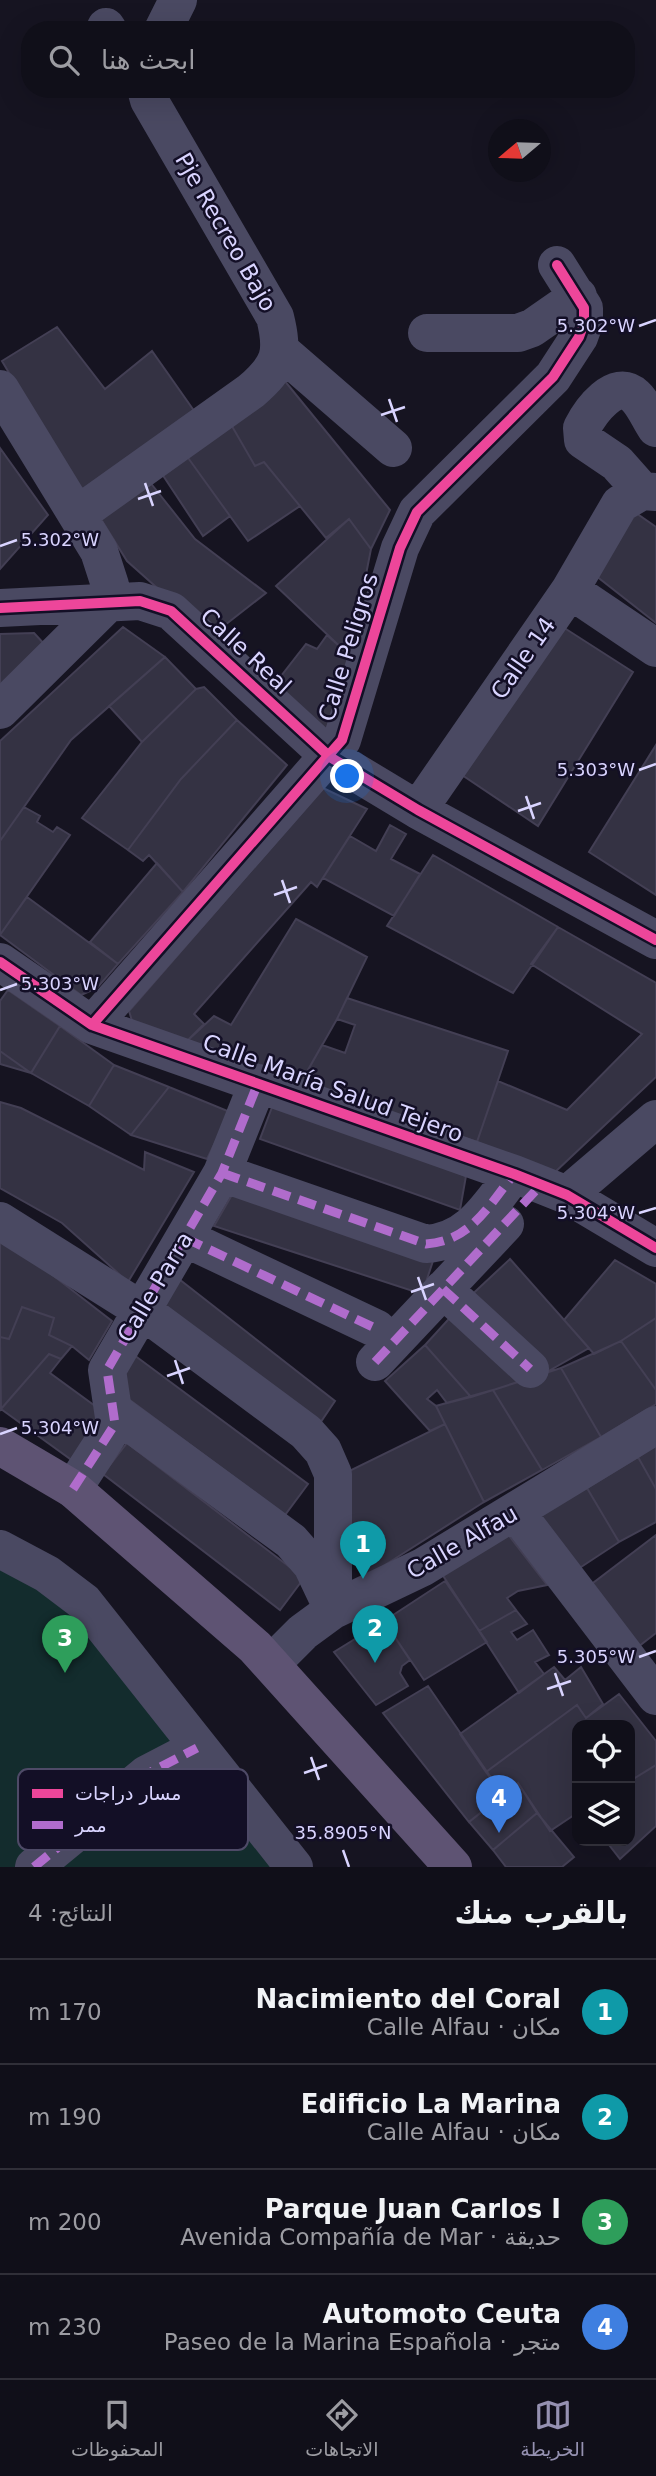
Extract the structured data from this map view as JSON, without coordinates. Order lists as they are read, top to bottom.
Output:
{
  "streets": {
    "street": [
      "Pje Recreo Bajo",
      "Calle Peligros",
      "Calle Real",
      "Calle 14",
      "Calle María Salud Tejero",
      "Calle Parra",
      "Calle Alfau"
    ]
  },
  "crossings": [
    ["Calle Peligros", "Calle Real"],
    ["Calle Peligros", "Calle María Salud Tejero"],
    ["Calle Real", "Calle 14"],
    ["Calle María Salud Tejero", "Calle Parra"]
  ],
  "legend": ["مسار دراجات", "ممر"],
  "north": "left",
  "page": {
    "search": "ابحث هنا",
    "pins": [
      "1",
      "2",
      "3",
      "4"
    ],
    "heading": ["بالقرب منك", "النتائج: 4"],
    "list": [
      {
        "mark": "1",
        "name": "Nacimiento del Coral",
        "note": "مكان · Calle Alfau",
        "value": "170 m"
      },
      {
        "mark": "2",
        "name": "Edificio La Marina",
        "note": "مكان · Calle Alfau",
        "value": "190 m"
      },
      {
        "mark": "3",
        "name": "Parque Juan Carlos I",
        "note": "حديقة · Avenida Compañía de Mar",
        "value": "200 m"
      },
      {
        "mark": "4",
        "name": "Automoto Ceuta",
        "note": "متجر · Paseo de la Marina Española",
        "value": "230 m"
      }
    ],
    "nav": ["الخريطة", "الاتجاهات", "المحفوظات"]
  },
  "coordinates": [
    "5.302°W",
    "5.303°W",
    "5.304°W",
    "5.305°W",
    "35.8905°N"
  ]
}
